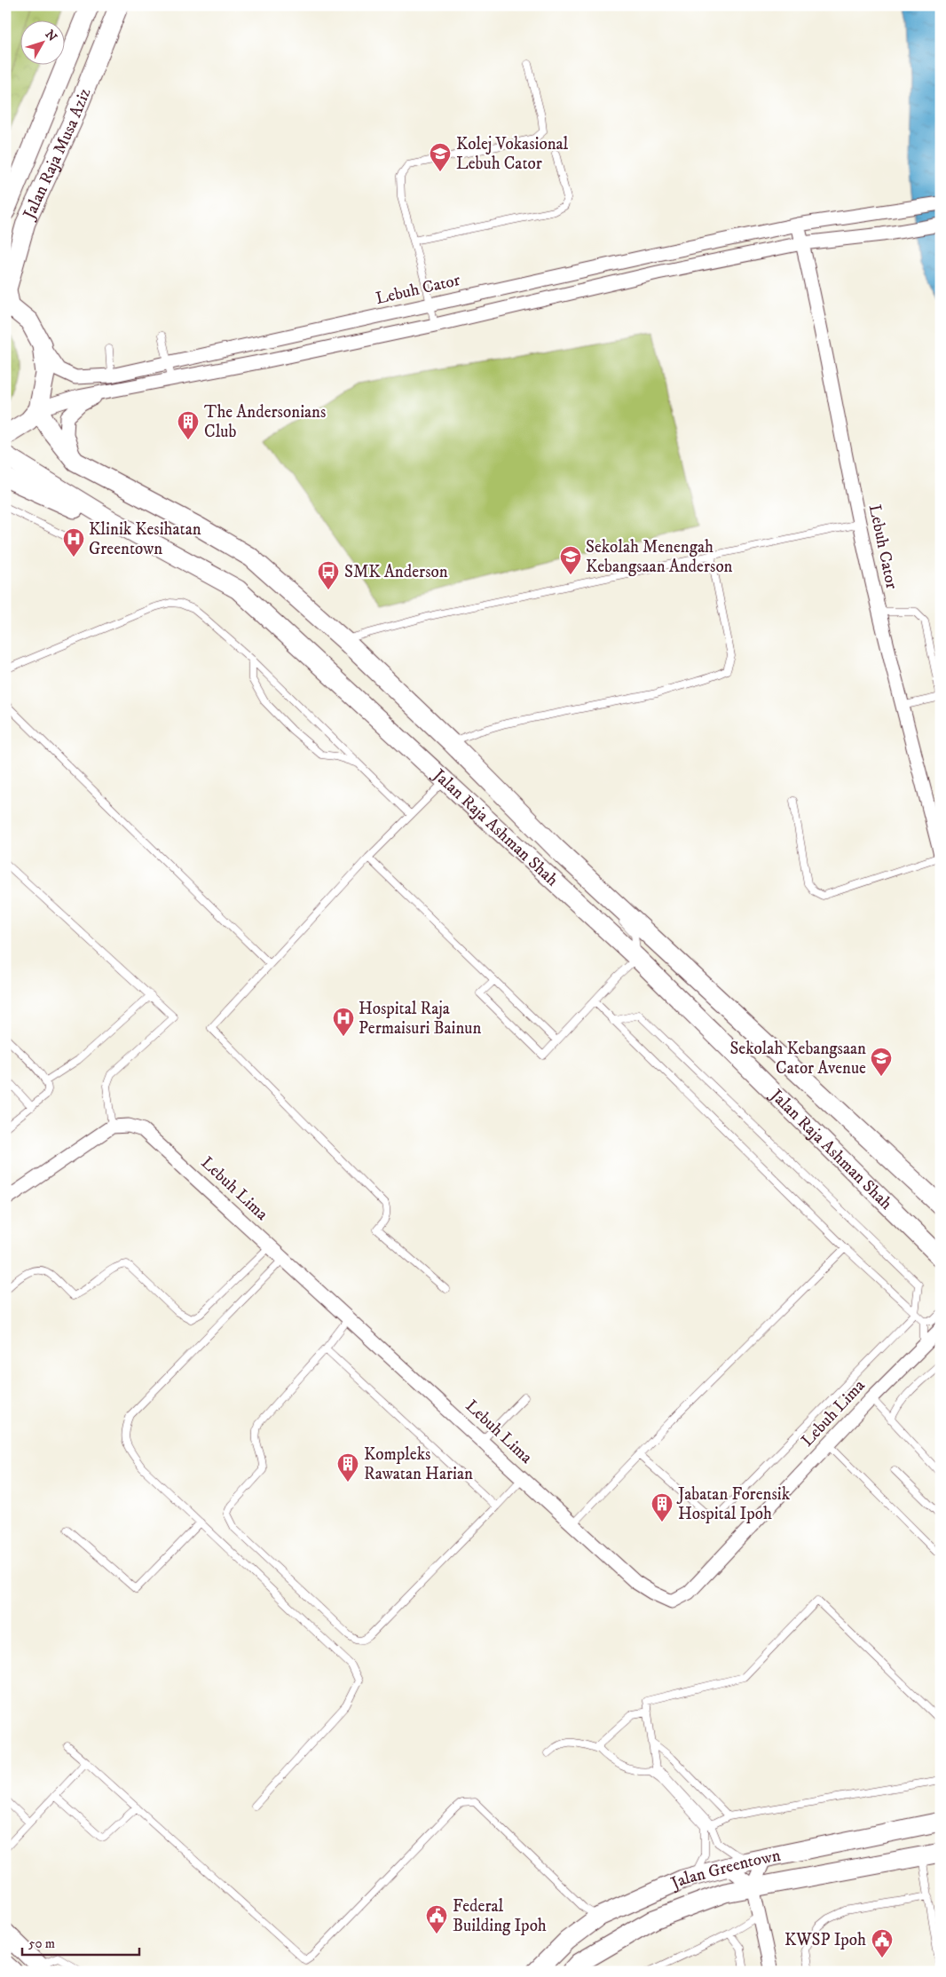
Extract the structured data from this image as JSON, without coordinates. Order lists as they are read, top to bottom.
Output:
{
  "streets": {
    "main road": ["Jalan Raja Musa Aziz", "Jalan Raja Ashman Shah", "Jalan Greentown"],
    "street": ["Lebuh Cator", "Lebuh Lima"]
  },
  "places": {
    "school or university": ["Kolej Vokasional Lebuh Cator", "Sekolah Menengah Kebangsaan Anderson", "Sekolah Kebangsaan Cator Avenue"],
    "building": ["The Andersonians Club", "Kompleks Rawatan Harian", "Jabatan Forensik Hospital Ipoh"],
    "hospital": ["Klinik Kesihatan Greentown", "Hospital Raja Permaisuri Bainun"],
    "bus stop": ["SMK Anderson"],
    "public building": ["Federal Building Ipoh", "KWSP Ipoh"]
  },
  "scale_bar": "50 m",
  "north": "top right"
}
